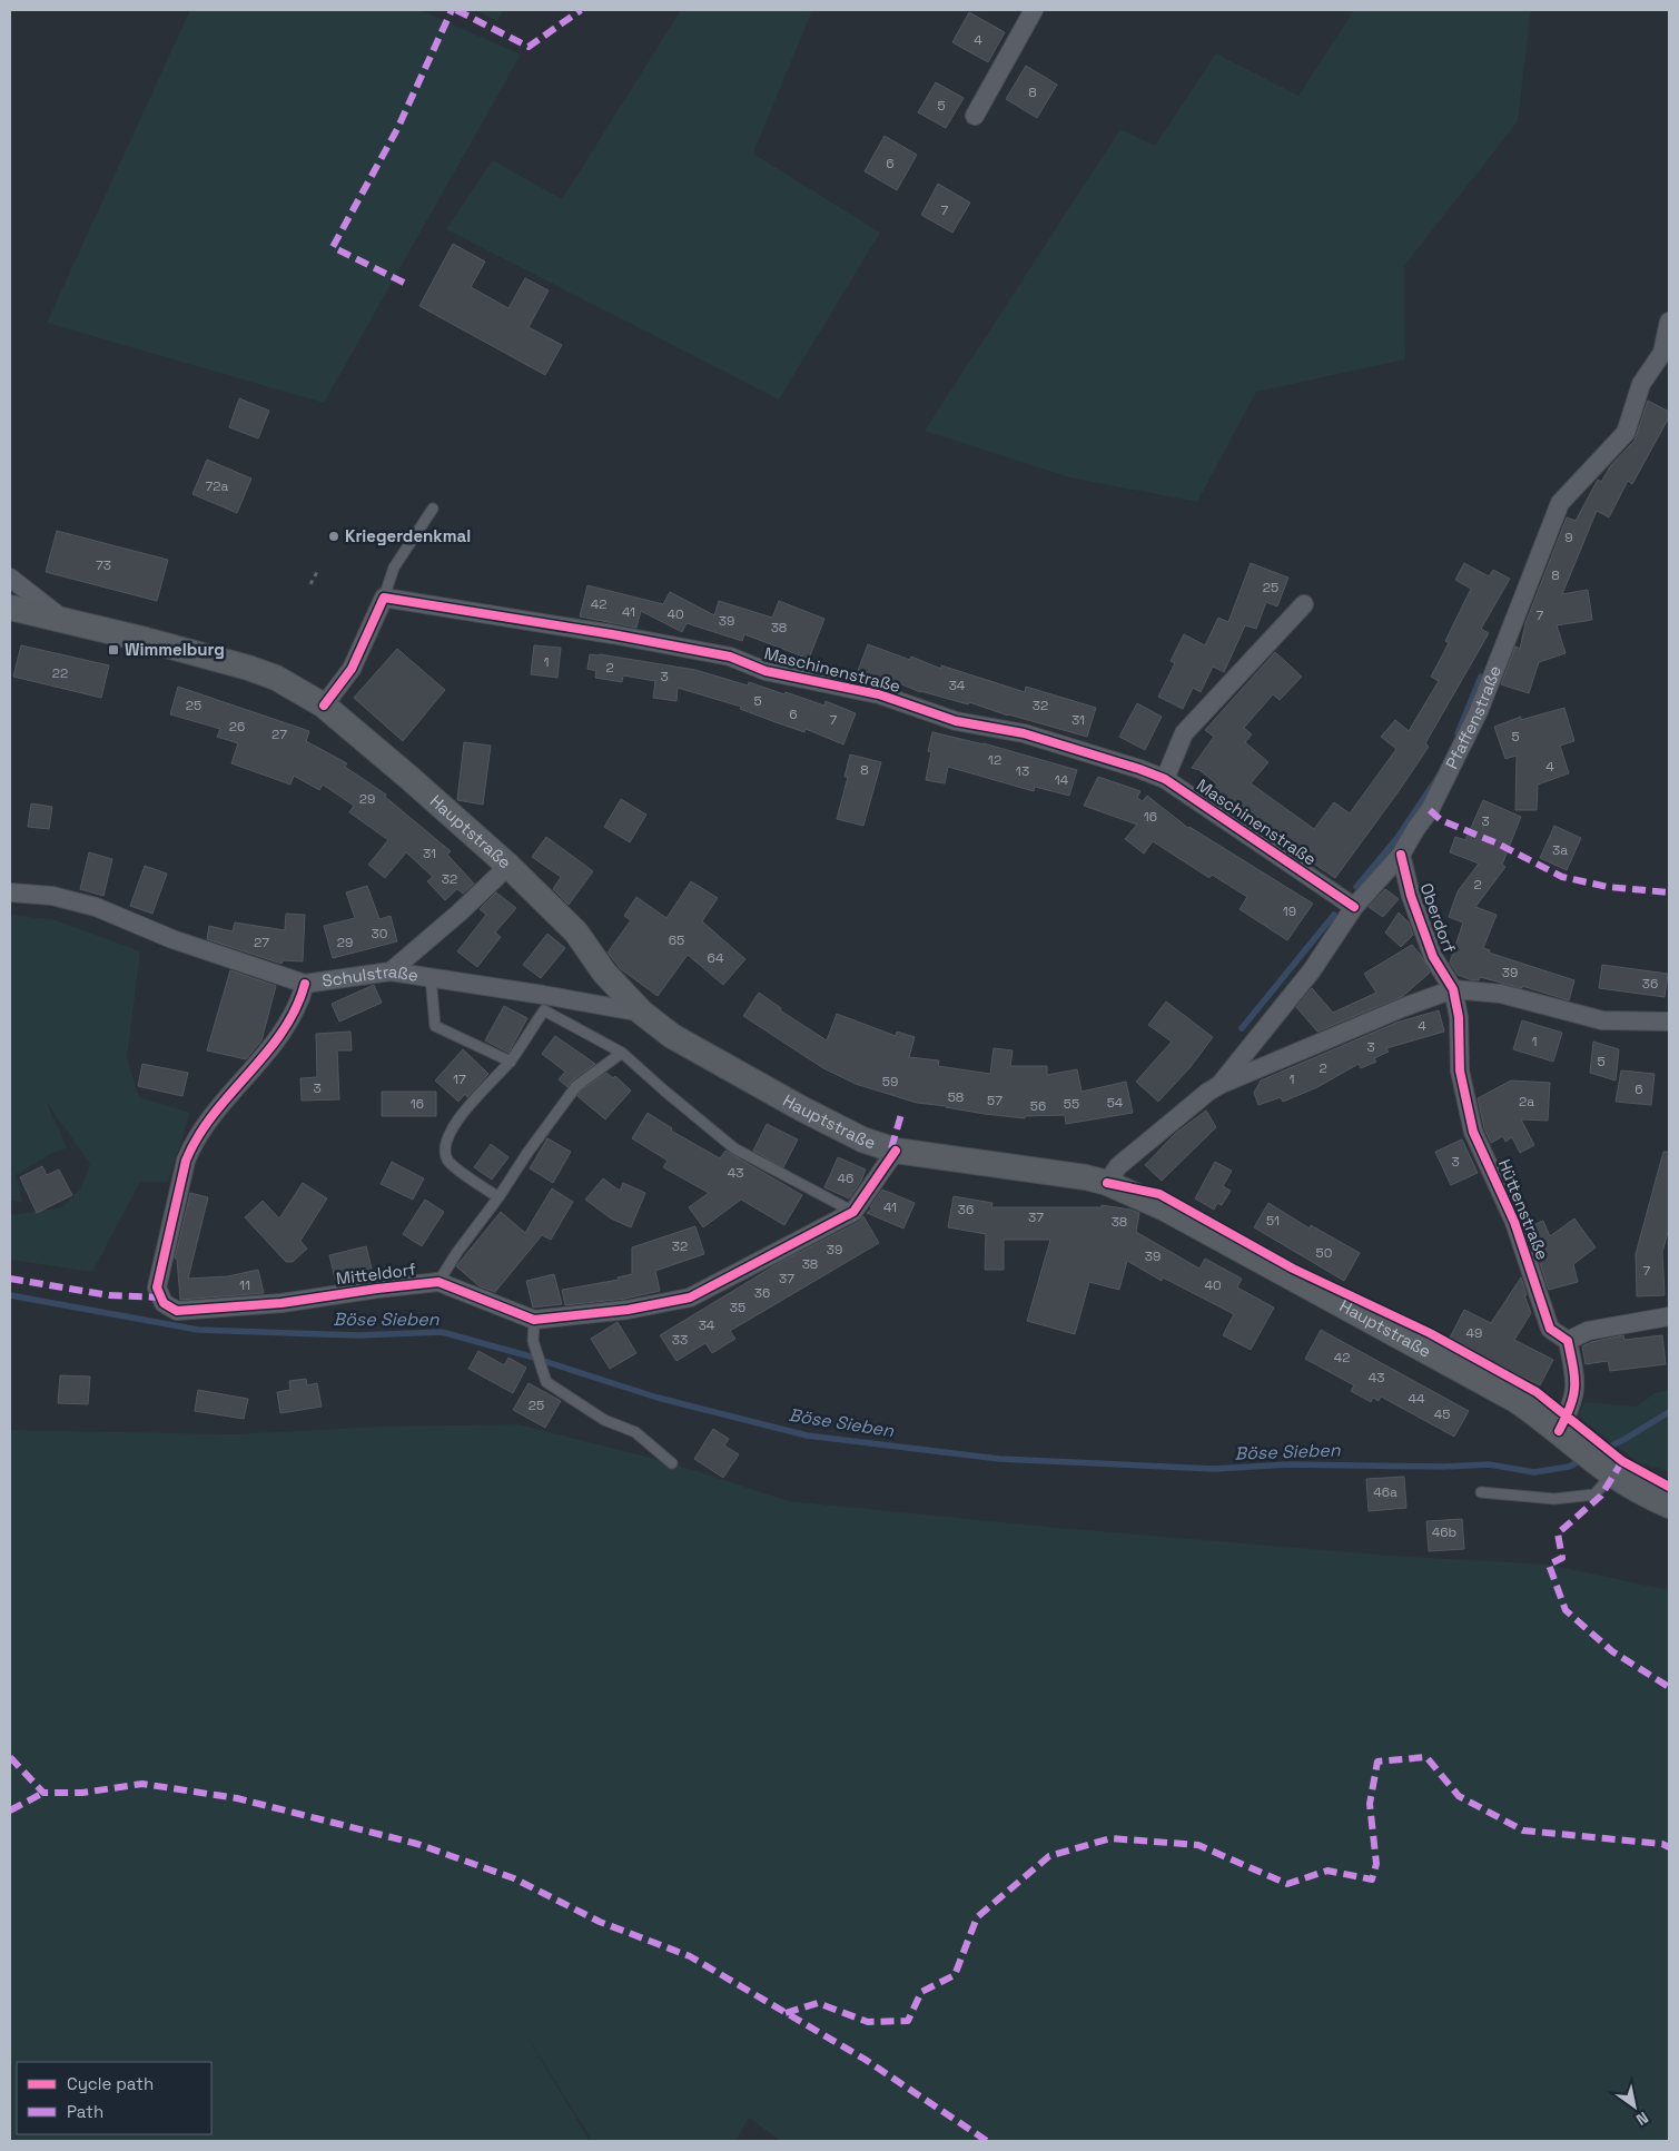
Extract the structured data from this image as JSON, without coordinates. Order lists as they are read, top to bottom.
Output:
{
  "streets": {
    "main road": ["Hauptstraße"],
    "street": [
      "Maschinenstraße",
      "Pfaffenstraße",
      "Oberdorf",
      "Schulstraße",
      "Hüttenstraße",
      "Mitteldorf"
    ]
  },
  "crossings": [
    ["Maschinenstraße", "Pfaffenstraße"],
    ["Pfaffenstraße", "Oberdorf"],
    ["Hauptstraße", "Schulstraße"],
    ["Hauptstraße", "Mitteldorf"],
    ["Oberdorf", "Hüttenstraße"],
    ["Schulstraße", "Mitteldorf"]
  ],
  "water": ["Böse Sieben"],
  "places": {
    "other": ["Kriegerdenkmal"],
    "transit": ["Wimmelburg"]
  },
  "house_numbers": [
    "4",
    "8",
    "5",
    "6",
    "7",
    "72a",
    "9",
    "73",
    "8",
    "25",
    "42",
    "41",
    "40",
    "7",
    "39",
    "38",
    "1",
    "2",
    "22",
    "3",
    "34",
    "5",
    "25",
    "32",
    "6",
    "7",
    "31",
    "26",
    "27",
    "5",
    "12",
    "4",
    "8",
    "13",
    "14",
    "29",
    "16",
    "3",
    "3a",
    "31",
    "32",
    "2",
    "19",
    "30",
    "65",
    "27",
    "29",
    "64",
    "39",
    "36",
    "4",
    "1",
    "3",
    "5",
    "2",
    "17",
    "1",
    "59",
    "3",
    "6",
    "58",
    "57",
    "2a",
    "54",
    "16",
    "55",
    "56",
    "3",
    "43",
    "46",
    "41",
    "36",
    "37",
    "51",
    "38",
    "32",
    "39",
    "50",
    "39",
    "38",
    "7",
    "37",
    "11",
    "40",
    "36",
    "35",
    "34",
    "49",
    "33",
    "42",
    "43",
    "44",
    "25",
    "45",
    "46a",
    "46b"
  ],
  "legend": ["Cycle path", "Path"],
  "north": "bottom right"
}
